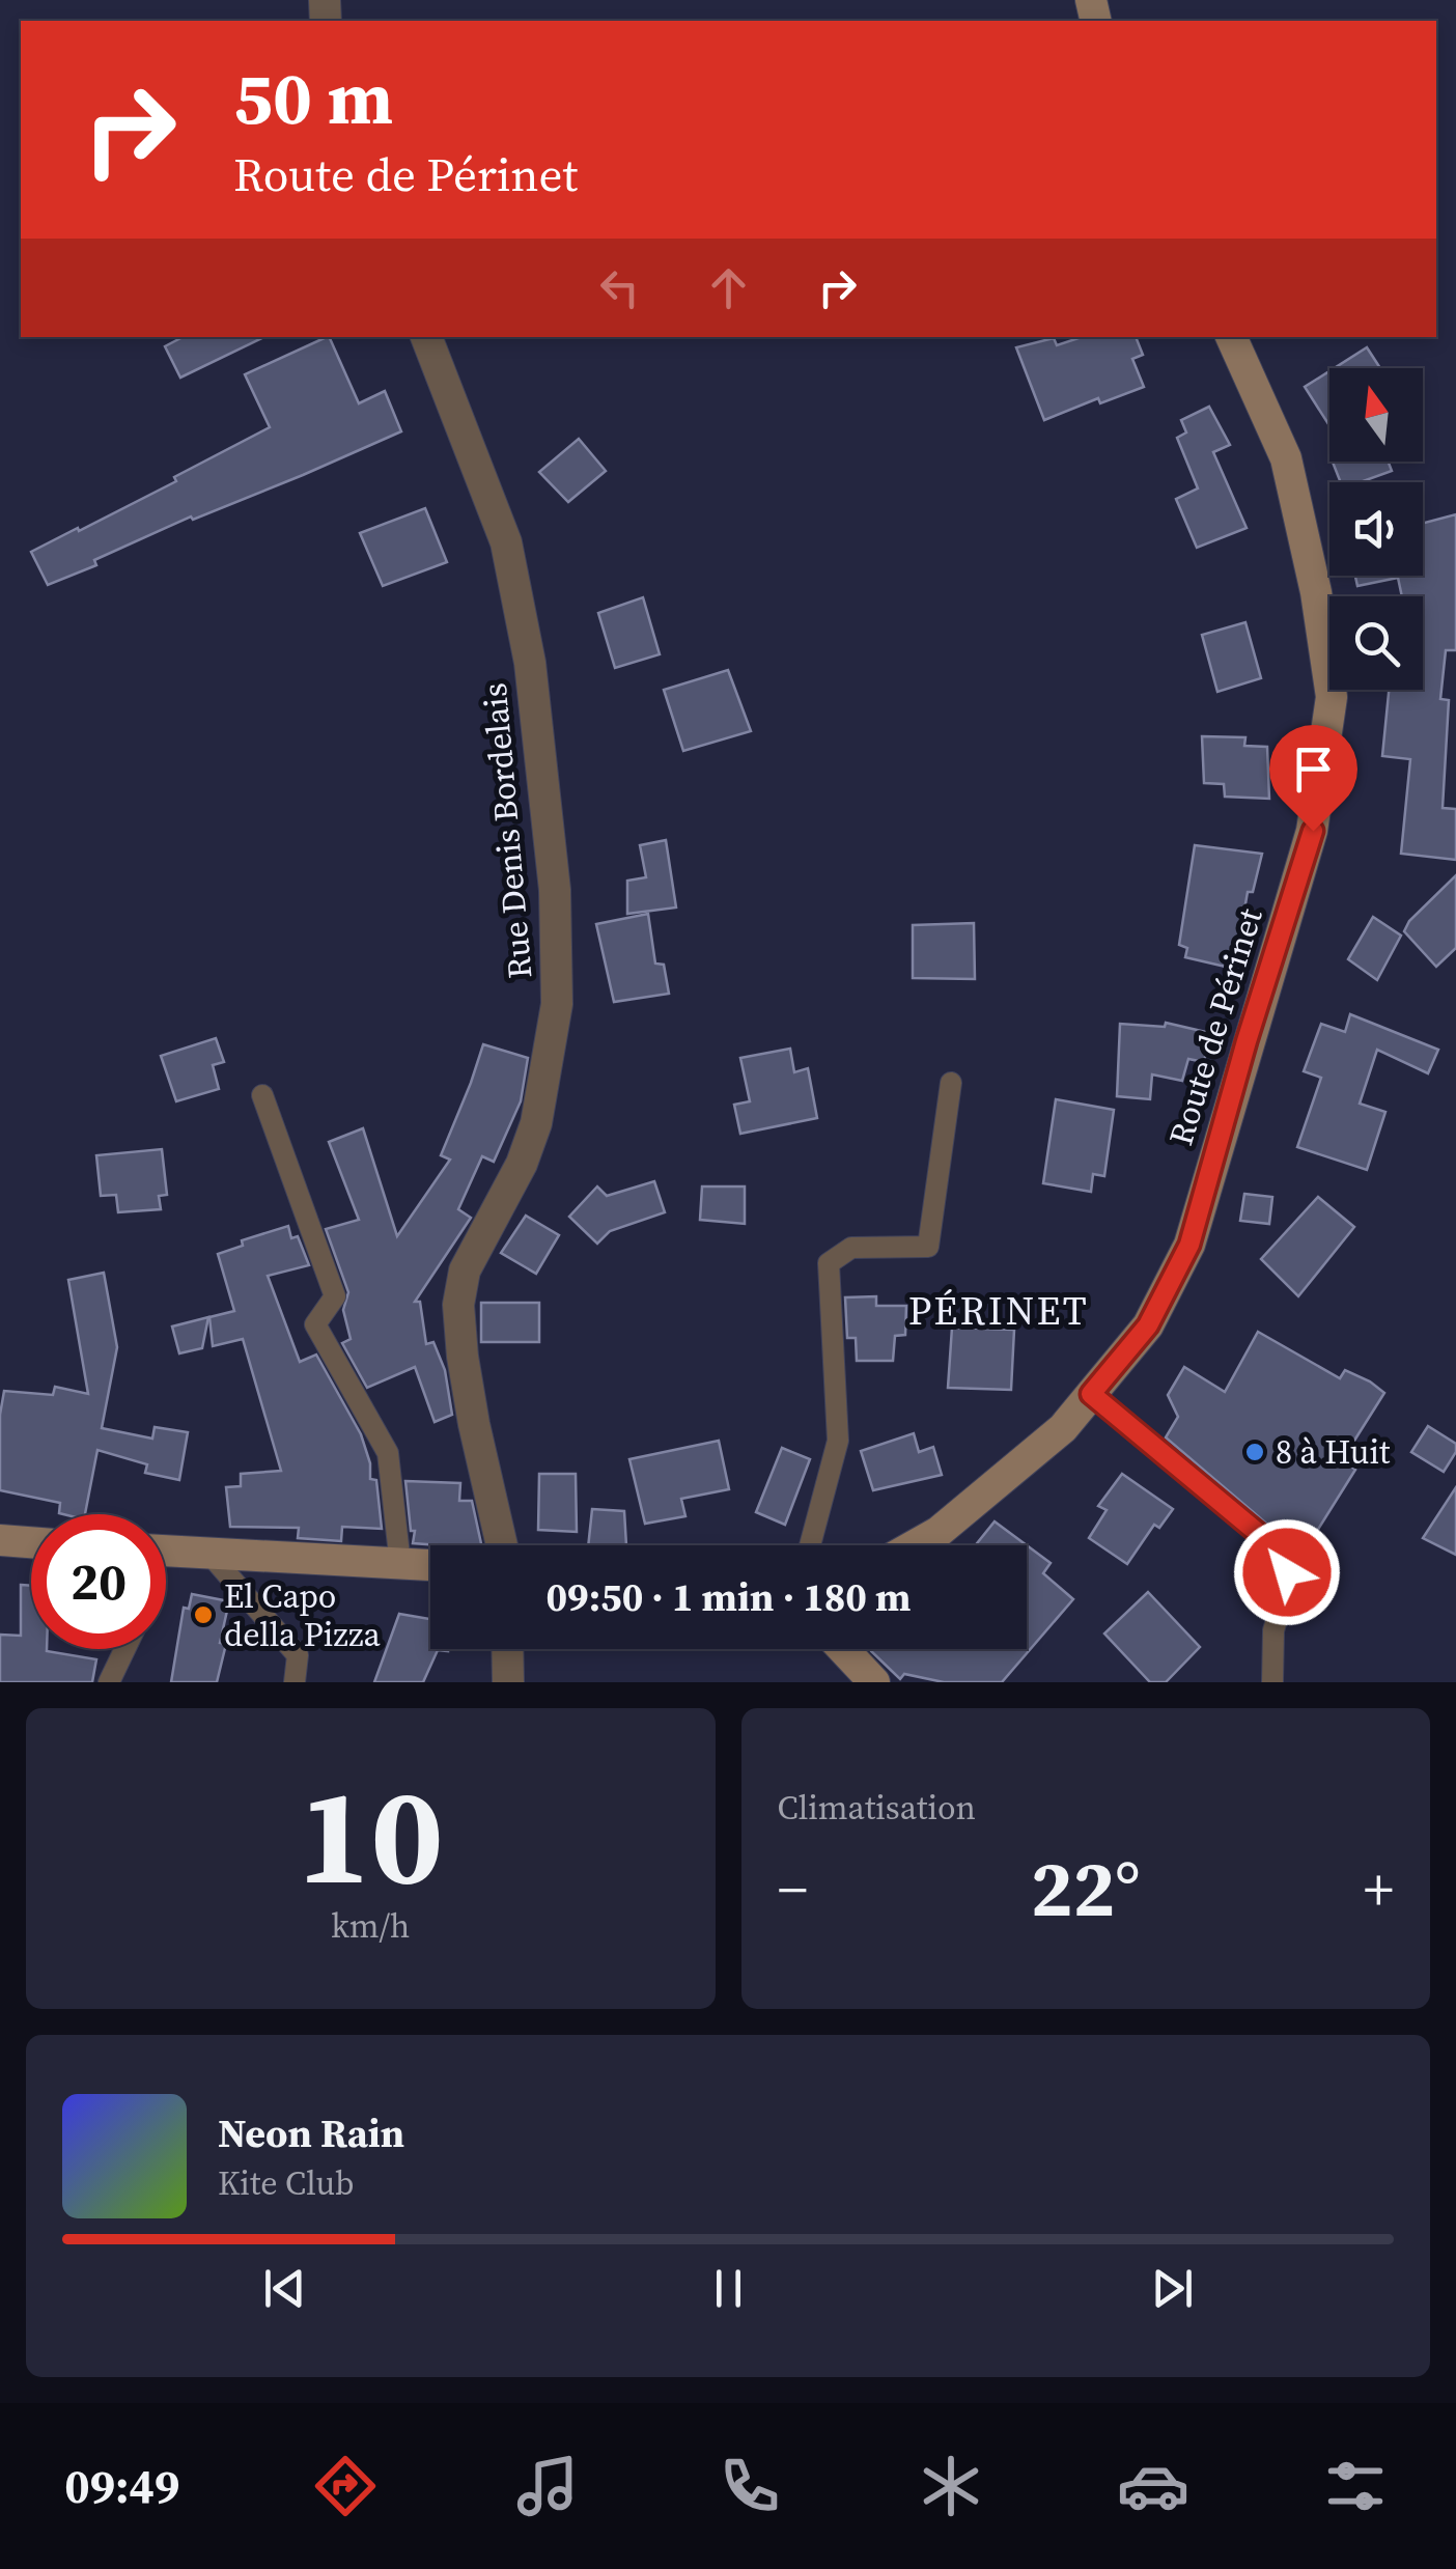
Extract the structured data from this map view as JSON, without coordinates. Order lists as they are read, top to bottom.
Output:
{
  "streets": {
    "main road": ["Route de Périnet"],
    "street": ["Rue Denis Bordelais"]
  },
  "districts": ["PÉRINET"],
  "places": ["8 à Huit", "El Capo della Pizza"],
  "north": "top",
  "page": {
    "turn": ["50 m", "Route de Périnet"],
    "limit": "20",
    "trip": "09:50 · 1 min · 180 m",
    "tile": [
      ["10", "km/h"],
      "Climatisation"
    ],
    "heat": ["−", "22°", "+"],
    "song": ["Neon Rain", "Kite Club"],
    "tabs": "09:49"
  }
}
